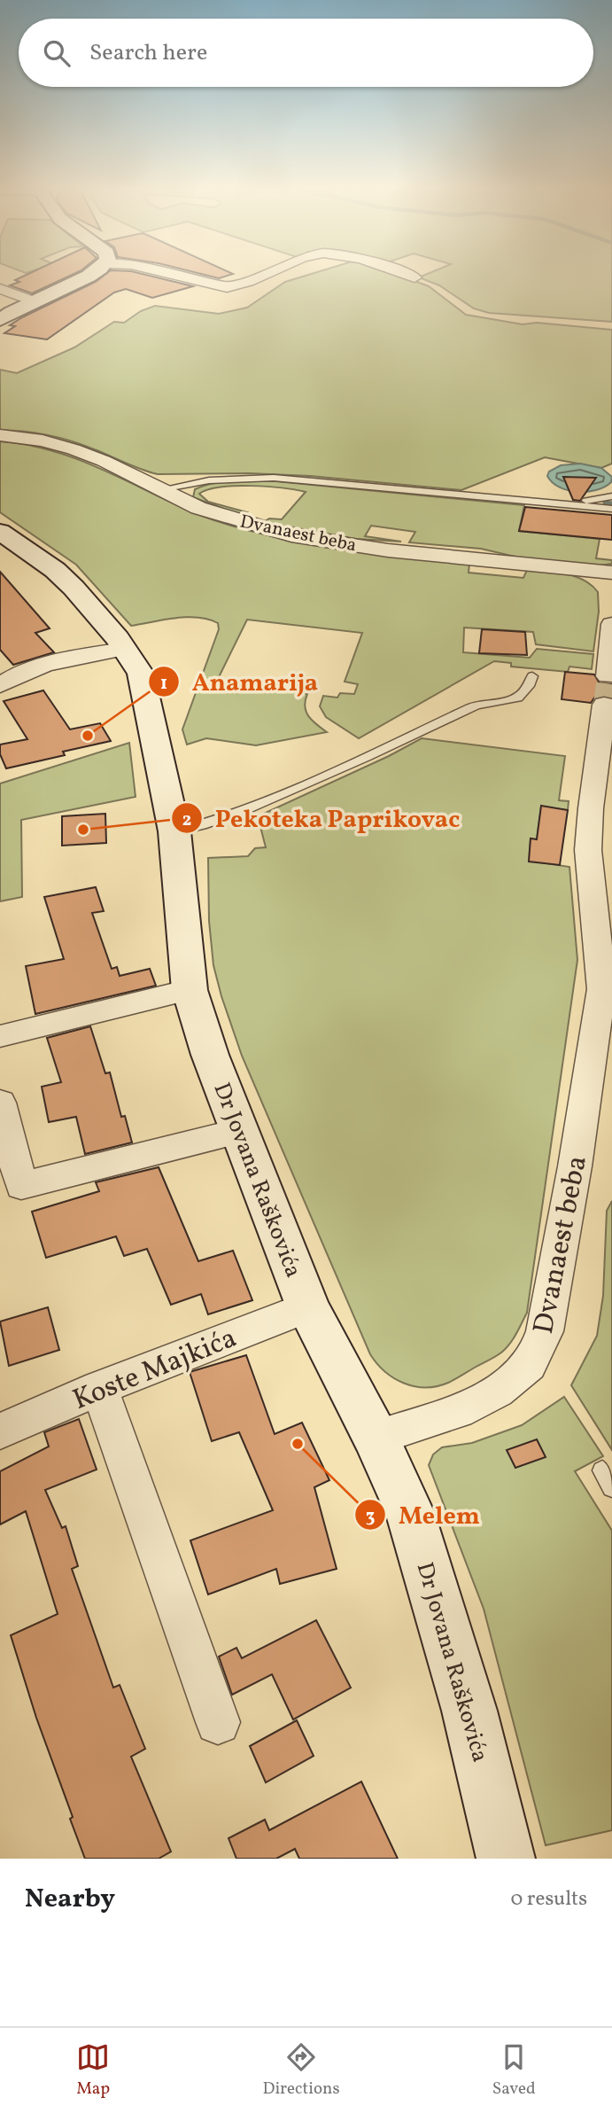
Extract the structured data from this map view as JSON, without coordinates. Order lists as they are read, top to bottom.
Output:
{
  "streets": {
    "street": ["Dvanaest beba", "Dr Jovana Raškovića", "Koste Majkića"]
  },
  "crossings": [
    ["Dvanaest beba", "Dr Jovana Raškovića"],
    ["Dr Jovana Raškovića", "Koste Majkića"]
  ],
  "places": ["Anamarija", "Pekoteka Paprikovac", "Melem"],
  "page": {
    "search": "Search here",
    "heading": ["Nearby", "0 results"],
    "nav": ["Map", "Directions", "Saved"]
  }
}
